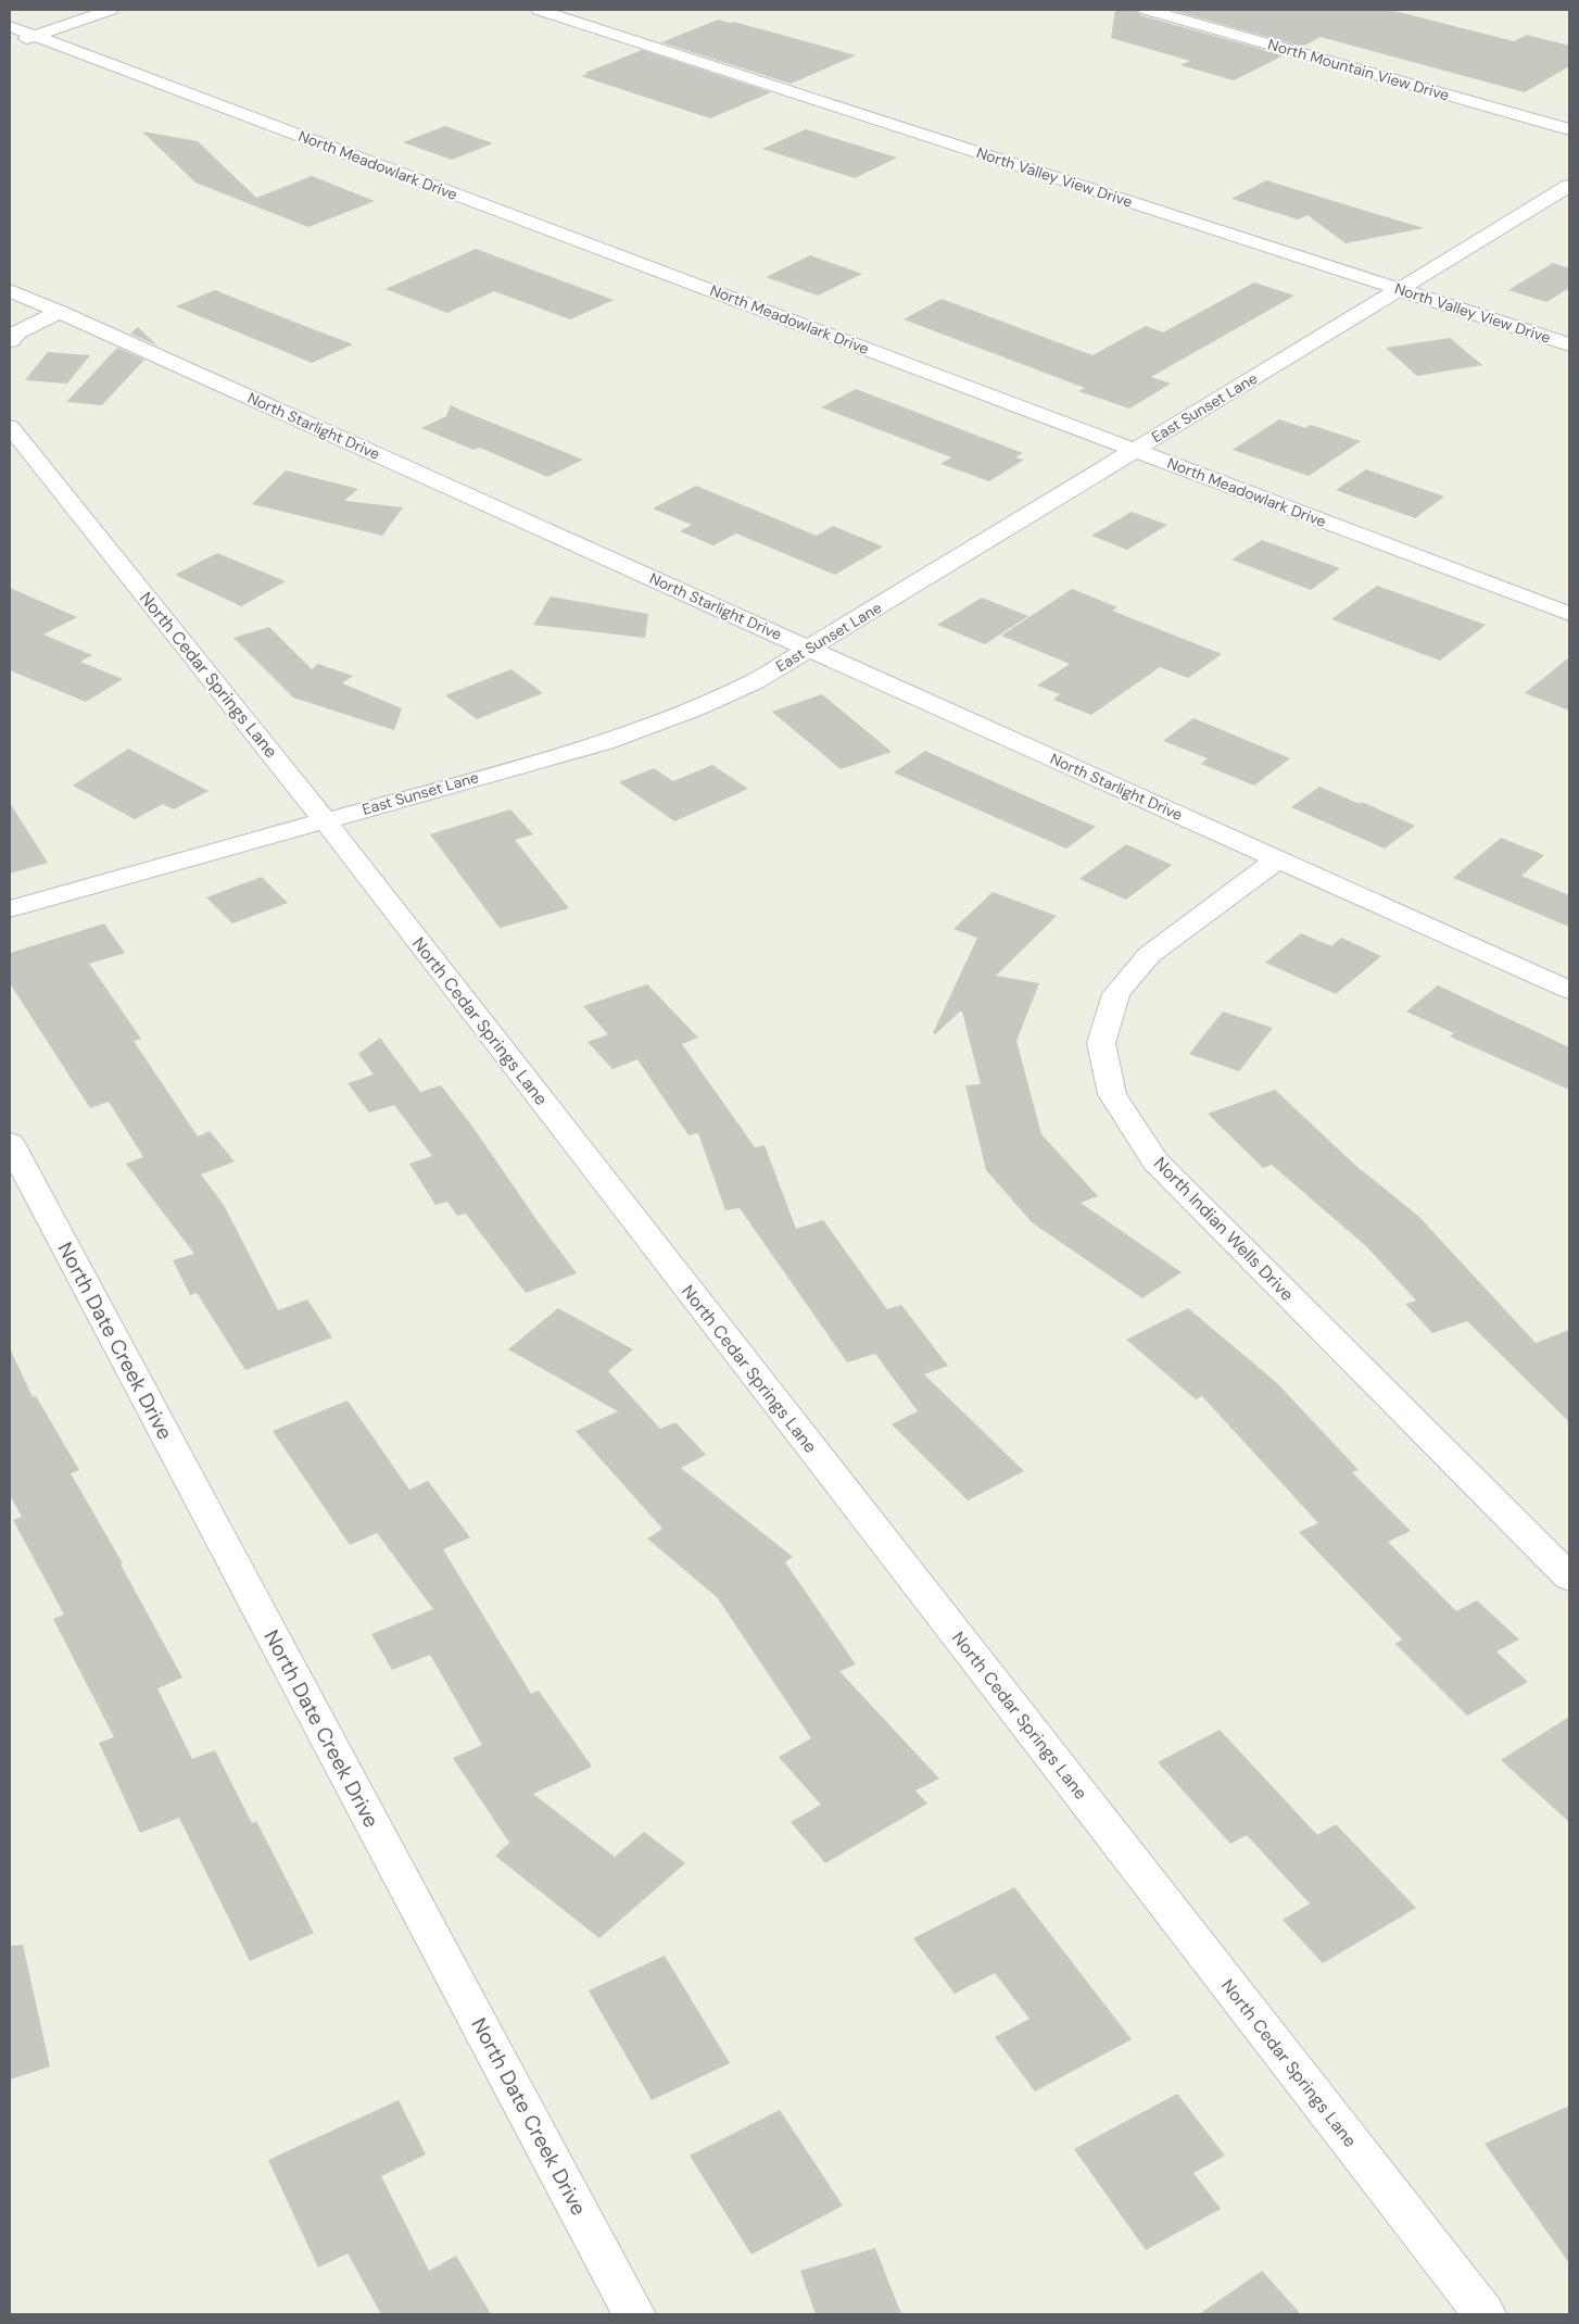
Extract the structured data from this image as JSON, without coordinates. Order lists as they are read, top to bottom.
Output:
{
  "streets": {
    "street": [
      "North Mountain View Drive",
      "North Meadowlark Drive",
      "North Valley View Drive",
      "East Sunset Lane",
      "North Starlight Drive",
      "North Cedar Springs Lane",
      "North Indian Wells Drive",
      "North Date Creek Drive"
    ]
  },
  "crossings": [
    ["North Meadowlark Drive", "East Sunset Lane"],
    ["North Valley View Drive", "East Sunset Lane"],
    ["East Sunset Lane", "North Starlight Drive"],
    ["East Sunset Lane", "North Cedar Springs Lane"],
    ["North Starlight Drive", "North Indian Wells Drive"]
  ]
}
